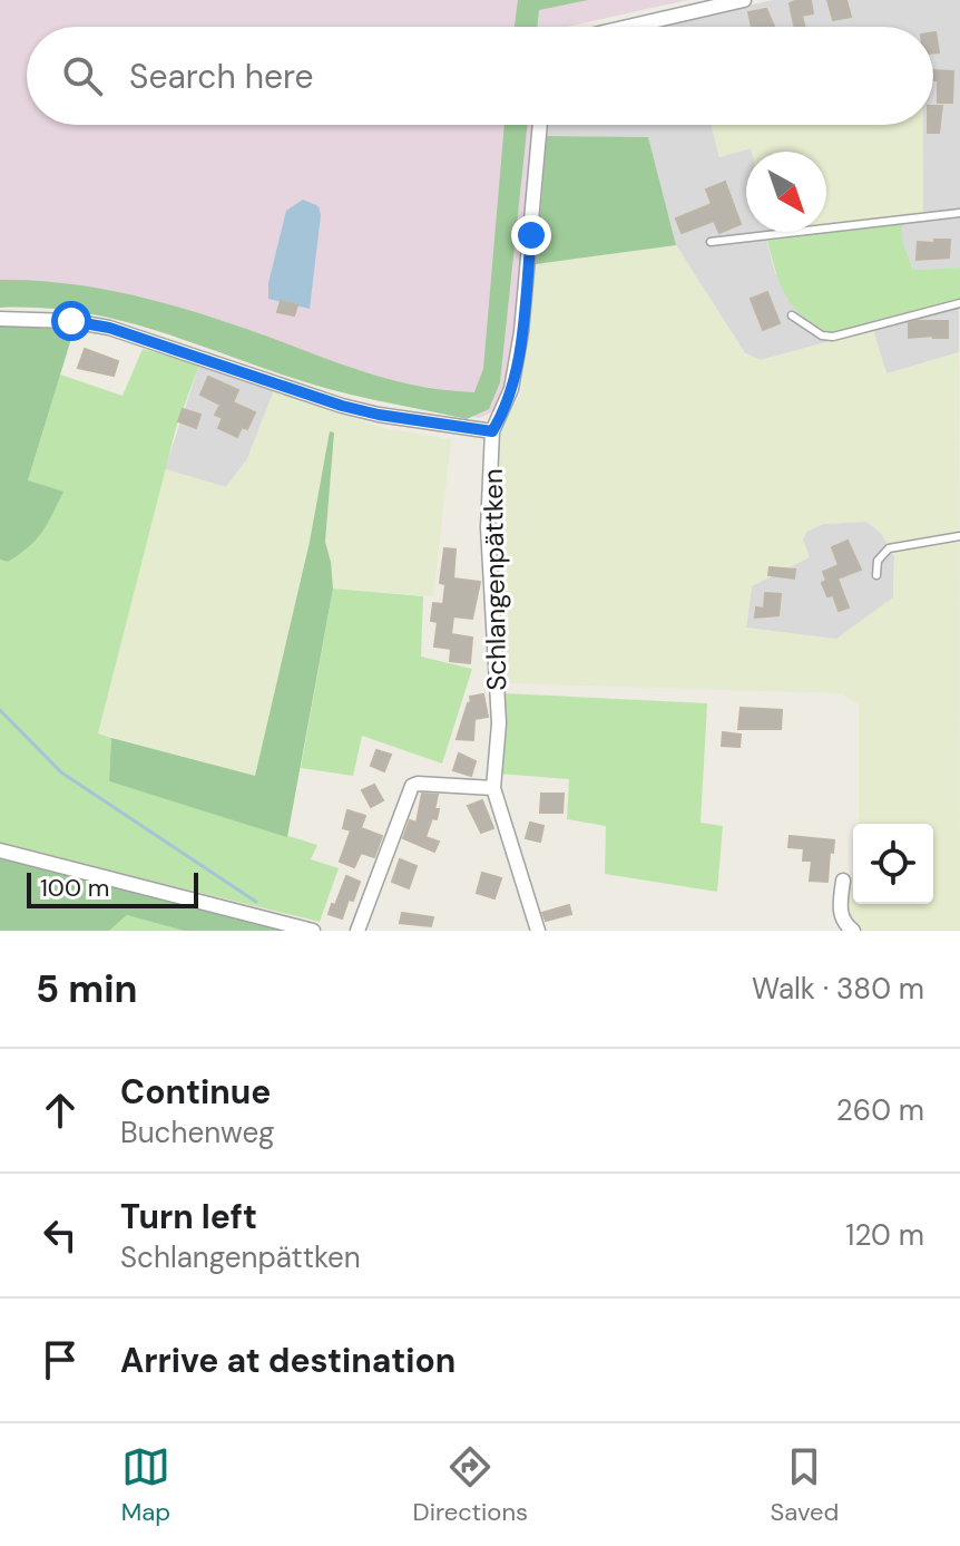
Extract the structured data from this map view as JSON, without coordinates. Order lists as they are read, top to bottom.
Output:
{
  "streets": {
    "street": ["Schlangenpättken"]
  },
  "scale_bar": "100 m",
  "north": "bottom right",
  "page": {
    "search": "Search here",
    "scale": "100 m",
    "heading": ["5 min", "Walk · 380 m"],
    "list": [
      ["Continue", "Buchenweg", "260 m"],
      ["Turn left", "Schlangenpättken", "120 m"],
      "Arrive at destination"
    ],
    "nav": ["Map", "Directions", "Saved"]
  }
}
